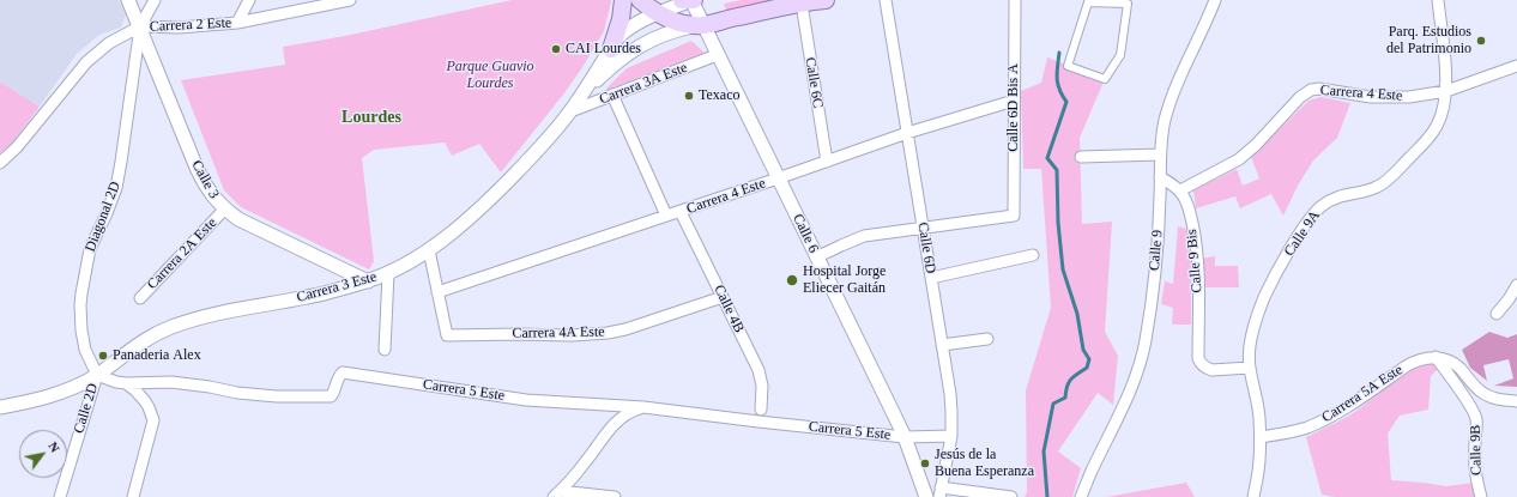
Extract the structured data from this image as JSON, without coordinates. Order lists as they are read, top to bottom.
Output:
{
  "streets": {
    "street": [
      "Carrera 2 Este",
      "Calle 6C",
      "Carrera 3A Este",
      "Carrera 4 Este",
      "Calle 6D Bis A",
      "Calle 3",
      "Diagonal 2D",
      "Calle 6",
      "Calle 9A",
      "Calle 6D",
      "Calle 9",
      "Carrera 2A Este",
      "Calle 9 Bis",
      "Carrera 3 Este",
      "Calle 4B",
      "Carrera 4A Este",
      "Carrera 5 Este",
      "Carrera 5A Este",
      "Calle 2D",
      "Calle 9B"
    ]
  },
  "crossings": [
    ["Carrera 2 Este", "Calle 3"],
    ["Carrera 2 Este", "Diagonal 2D"],
    ["Calle 6C", "Carrera 4 Este"],
    ["Carrera 3A Este", "Calle 6"],
    ["Carrera 3A Este", "Carrera 3 Este"],
    ["Carrera 4 Este", "Calle 6D Bis A"],
    ["Carrera 4 Este", "Calle 6"],
    ["Carrera 4 Este", "Calle 9A"],
    ["Carrera 4 Este", "Calle 6D"],
    ["Carrera 4 Este", "Calle 9 Bis"],
    ["Carrera 4 Este", "Calle 4B"],
    ["Carrera 4 Este", "Carrera 4A Este"],
    ["Calle 6D Bis A", "Calle 6D"],
    ["Calle 3", "Diagonal 2D"],
    ["Calle 3", "Carrera 2A Este"],
    ["Calle 3", "Carrera 3 Este"],
    ["Diagonal 2D", "Carrera 3 Este"],
    ["Diagonal 2D", "Carrera 5 Este"],
    ["Diagonal 2D", "Calle 2D"],
    ["Calle 6", "Carrera 3 Este"],
    ["Calle 6", "Carrera 5 Este"],
    ["Calle 9A", "Calle 9 Bis"],
    ["Calle 9A", "Carrera 5A Este"],
    ["Calle 6D", "Carrera 5 Este"],
    ["Carrera 3 Este", "Carrera 5 Este"],
    ["Carrera 3 Este", "Calle 2D"],
    ["Calle 4B", "Carrera 4A Este"],
    ["Carrera 5 Este", "Calle 2D"],
    ["Carrera 5A Este", "Calle 9B"]
  ],
  "districts": ["Lourdes"],
  "parks": ["Parque Guavio Lourdes"],
  "places": [
    "Parq. Estudios del Patrimonio",
    "CAI Lourdes",
    "Texaco",
    "Hospital Jorge Eliecer Gaitán",
    "Panaderia Alex",
    "Jesús de la Buena Esperanza"
  ],
  "north": "top right"
}
